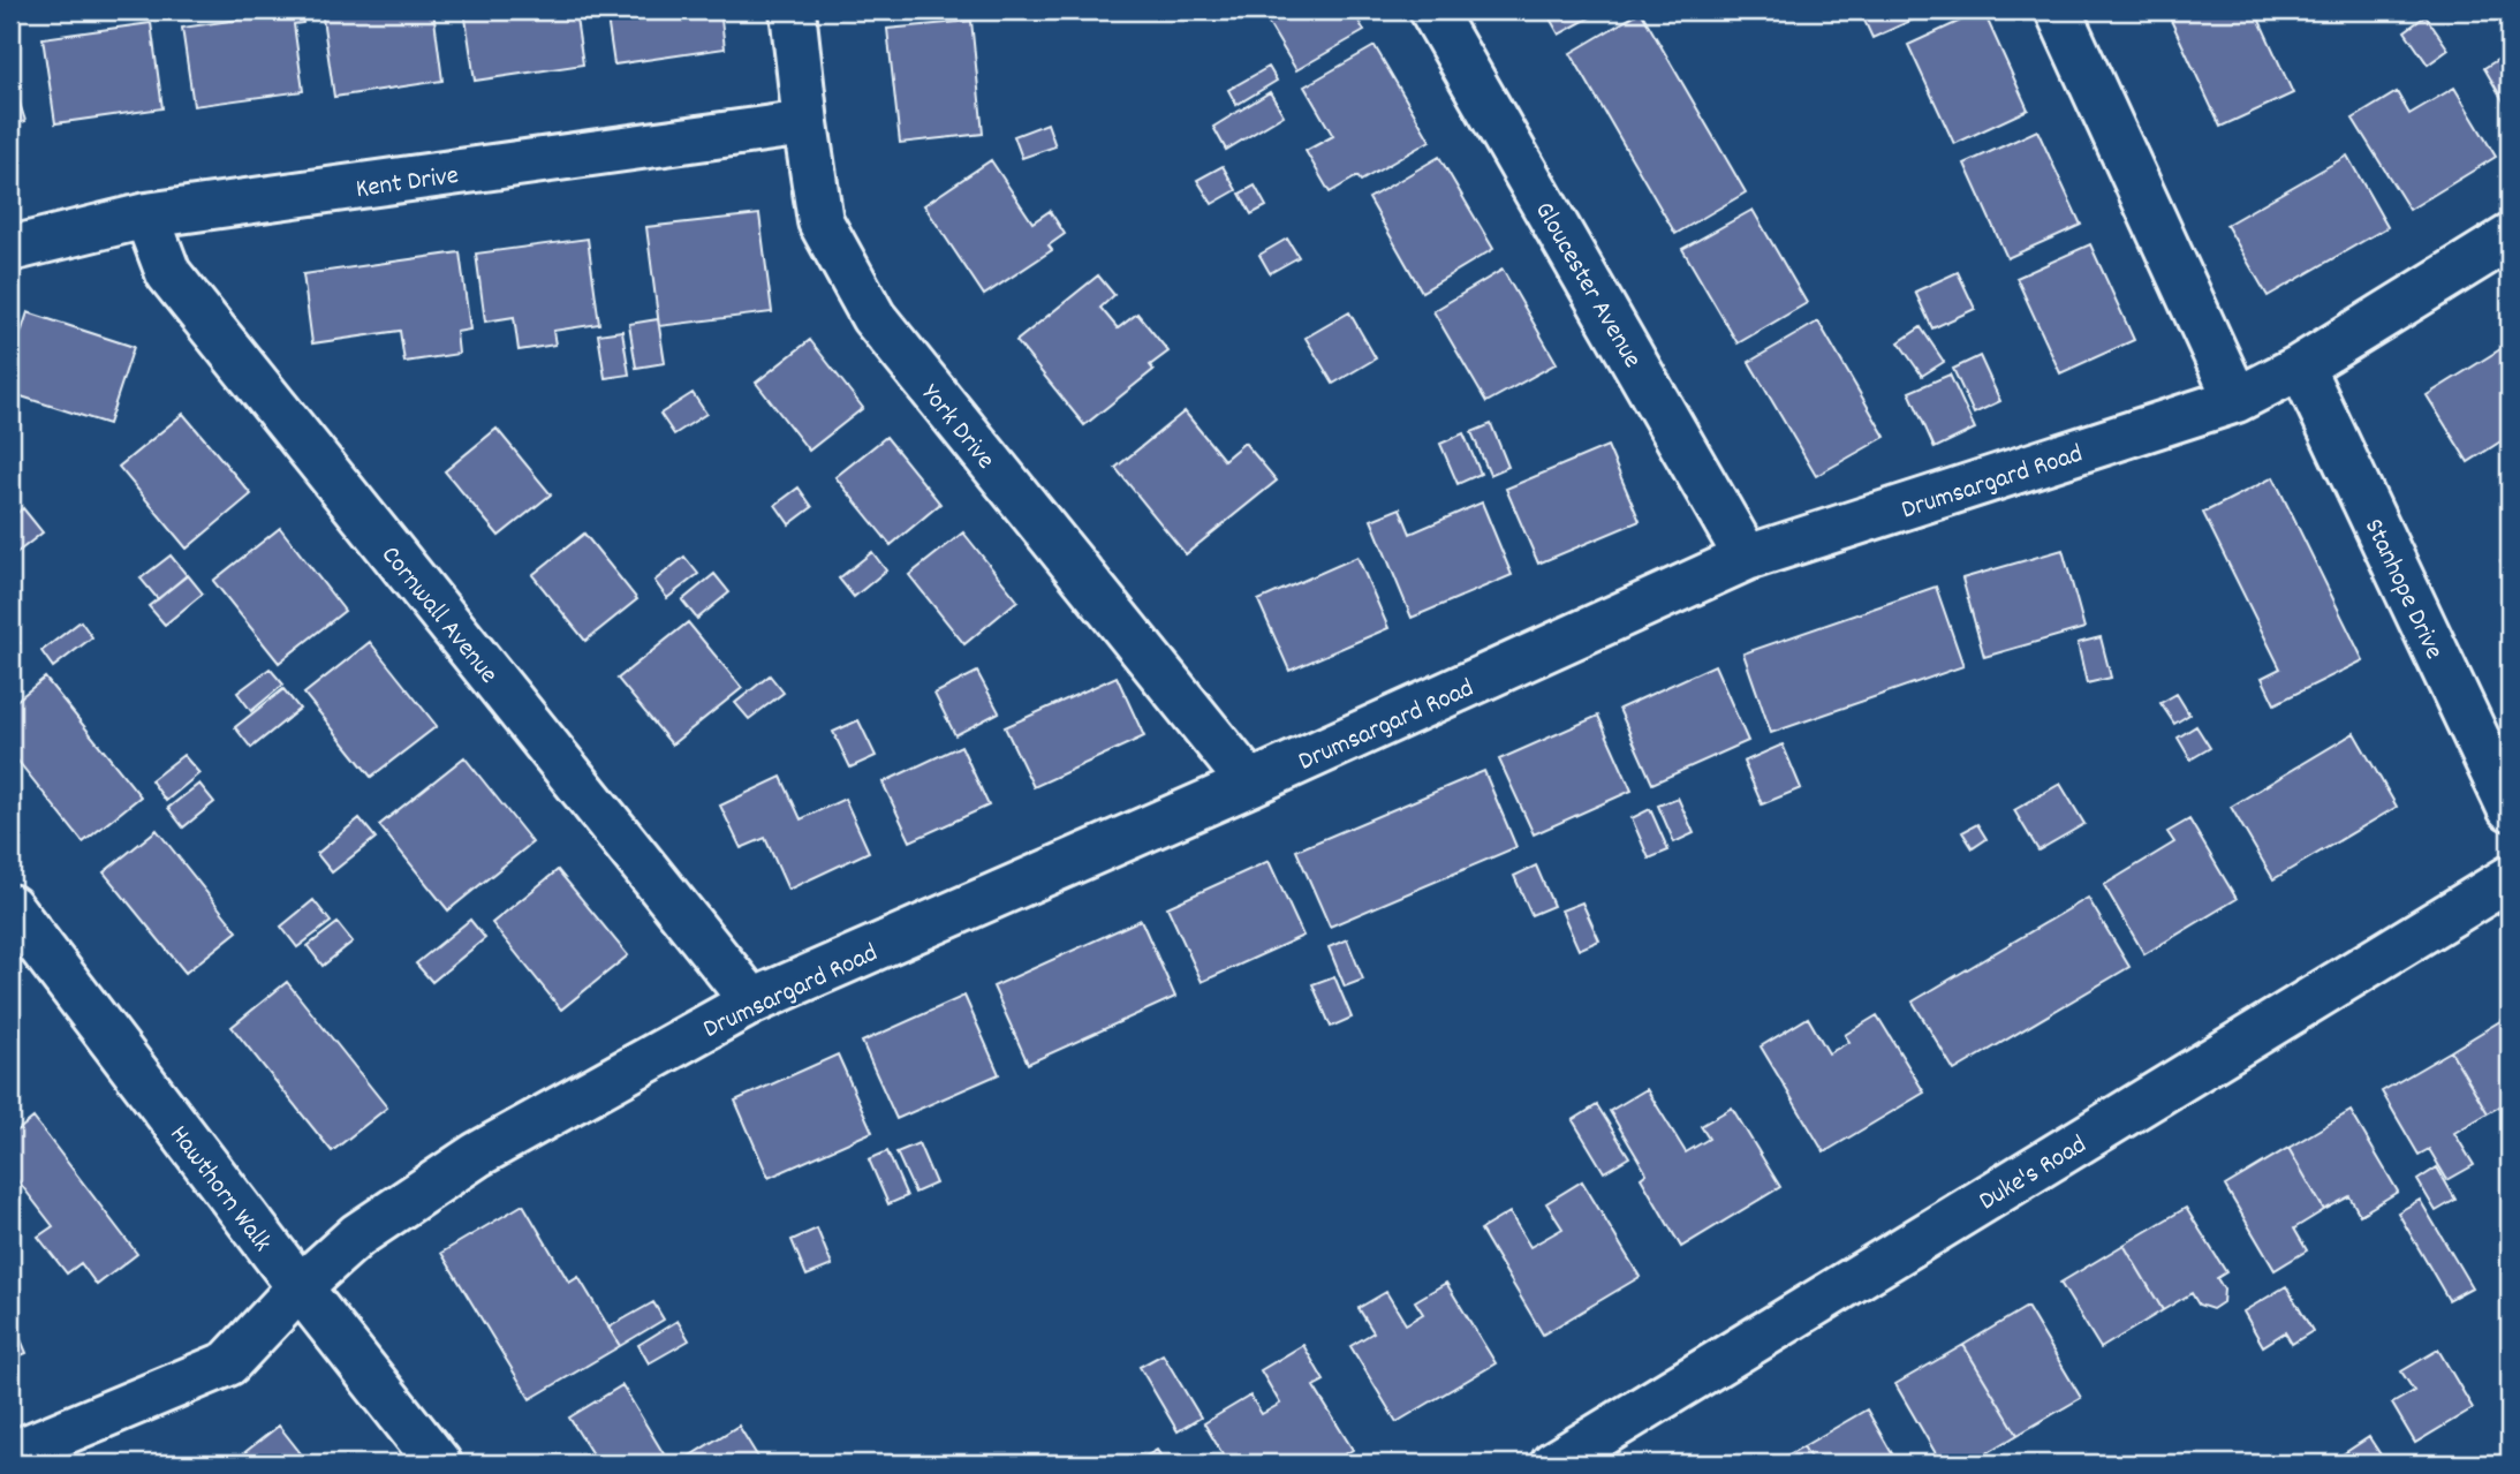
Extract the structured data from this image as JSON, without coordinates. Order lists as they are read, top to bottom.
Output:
{
  "streets": {
    "street": [
      "Kent Drive",
      "Gloucester Avenue",
      "York Drive",
      "Drumsargard Road",
      "Stanhope Drive",
      "Cornwall Avenue",
      "Duke's Road",
      "Hawthorn Walk"
    ]
  },
  "crossings": [
    ["Kent Drive", "York Drive"],
    ["Kent Drive", "Cornwall Avenue"],
    ["Gloucester Avenue", "Drumsargard Road"],
    ["York Drive", "Drumsargard Road"],
    ["Drumsargard Road", "Stanhope Drive"],
    ["Drumsargard Road", "Cornwall Avenue"],
    ["Drumsargard Road", "Hawthorn Walk"]
  ]
}
